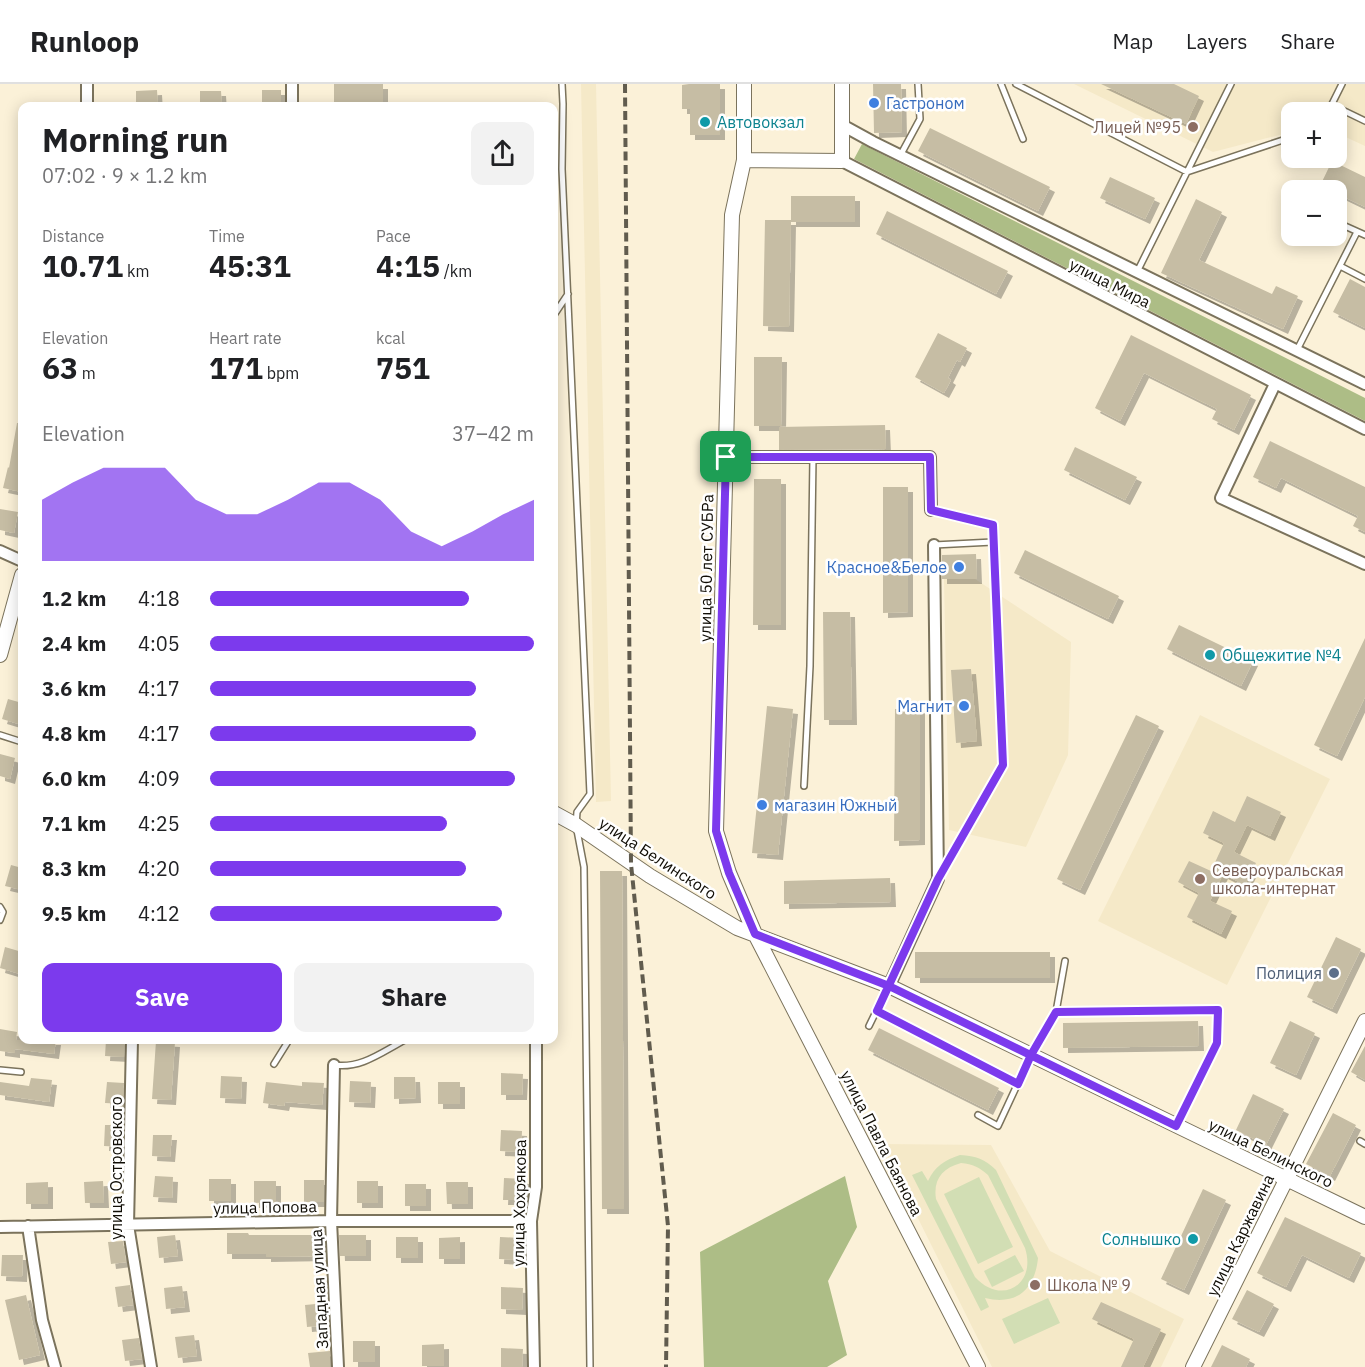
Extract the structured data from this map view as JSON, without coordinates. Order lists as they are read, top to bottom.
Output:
{
  "streets": {
    "street": [
      "улица Мира",
      "улица 50 лет СУБРа",
      "улица Белинского",
      "улица Павла Баянова",
      "улица Островского",
      "улица Хохрякова",
      "улица Попова",
      "улица Каржавина",
      "Западная улица"
    ]
  },
  "crossings": [
    ["улица 50 лет СУБРа", "улица Белинского"],
    ["улица 50 лет СУБРа", "улица Павла Баянова"],
    ["улица Белинского", "улица Павла Баянова"],
    ["улица Белинского", "улица Каржавина"],
    ["улица Островского", "улица Попова"],
    ["улица Хохрякова", "улица Попова"],
    ["улица Попова", "Западная улица"]
  ],
  "places": [
    "Гастроном",
    "Автовокзал",
    "Лицей №95",
    "Красное&Белое",
    "Общежитие №4",
    "Магнит",
    "магазин Южный",
    "Североуральская школа-интернат",
    "Полиция",
    "Солнышко",
    "Школа № 9"
  ],
  "page": {
    "header": "Runloop",
    "nav": ["Map", "Layers", "Share"],
    "map_buttons": ["+", "−"],
    "heading": ["Morning run", "07:02 · 9 × 1.2 km"],
    "stats": [
      ["Distance", "10.71 km"],
      ["Time", "45:31"],
      ["Pace", "4:15 /km"],
      ["Elevation", "63 m"],
      ["Heart rate", "171 bpm"],
      ["kcal", "751"]
    ],
    "chart": ["Elevation", "37–42 m"],
    "list": [
      {
        "name": "1.2 km",
        "note": "4:18"
      },
      {
        "name": "2.4 km",
        "note": "4:05"
      },
      {
        "name": "3.6 km",
        "note": "4:17"
      },
      {
        "name": "4.8 km",
        "note": "4:17"
      },
      {
        "name": "6.0 km",
        "note": "4:09"
      },
      {
        "name": "7.1 km",
        "note": "4:25"
      },
      {
        "name": "8.3 km",
        "note": "4:20"
      },
      {
        "name": "9.5 km",
        "note": "4:12"
      }
    ],
    "buttons": ["Save", "Share"]
  }
}
